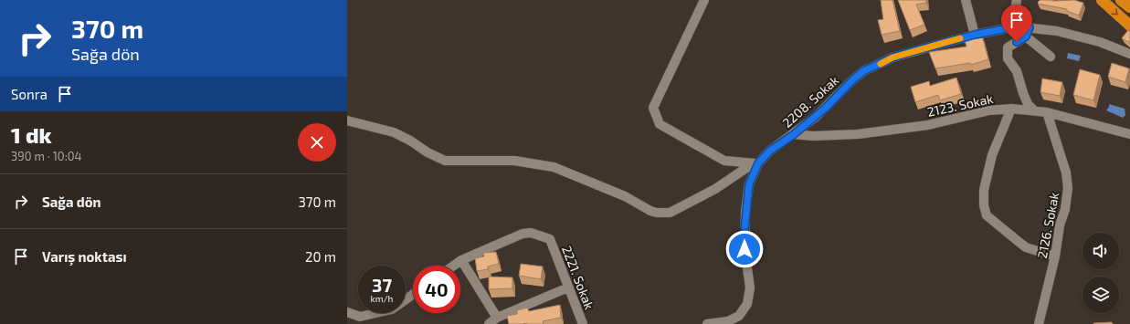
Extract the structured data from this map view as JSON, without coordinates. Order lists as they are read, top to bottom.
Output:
{
  "streets": {
    "street": [
      "2208. Sokak",
      "2123. Sokak",
      "2126. Sokak",
      "2221. Sokak"
    ]
  },
  "crossings": [
    ["2208. Sokak", "2123. Sokak"],
    ["2123. Sokak", "2126. Sokak"]
  ],
  "page": {
    "turn": ["370 m", "Sağa dön"],
    "then": "Sonra",
    "heading": ["1 dk", "390 m · 10:04"],
    "list": [
      {
        "name": "Sağa dön",
        "value": "370 m"
      },
      {
        "name": "Varış noktası",
        "value": "20 m"
      }
    ],
    "speed": "37 km/h",
    "limit": "40"
  }
}
